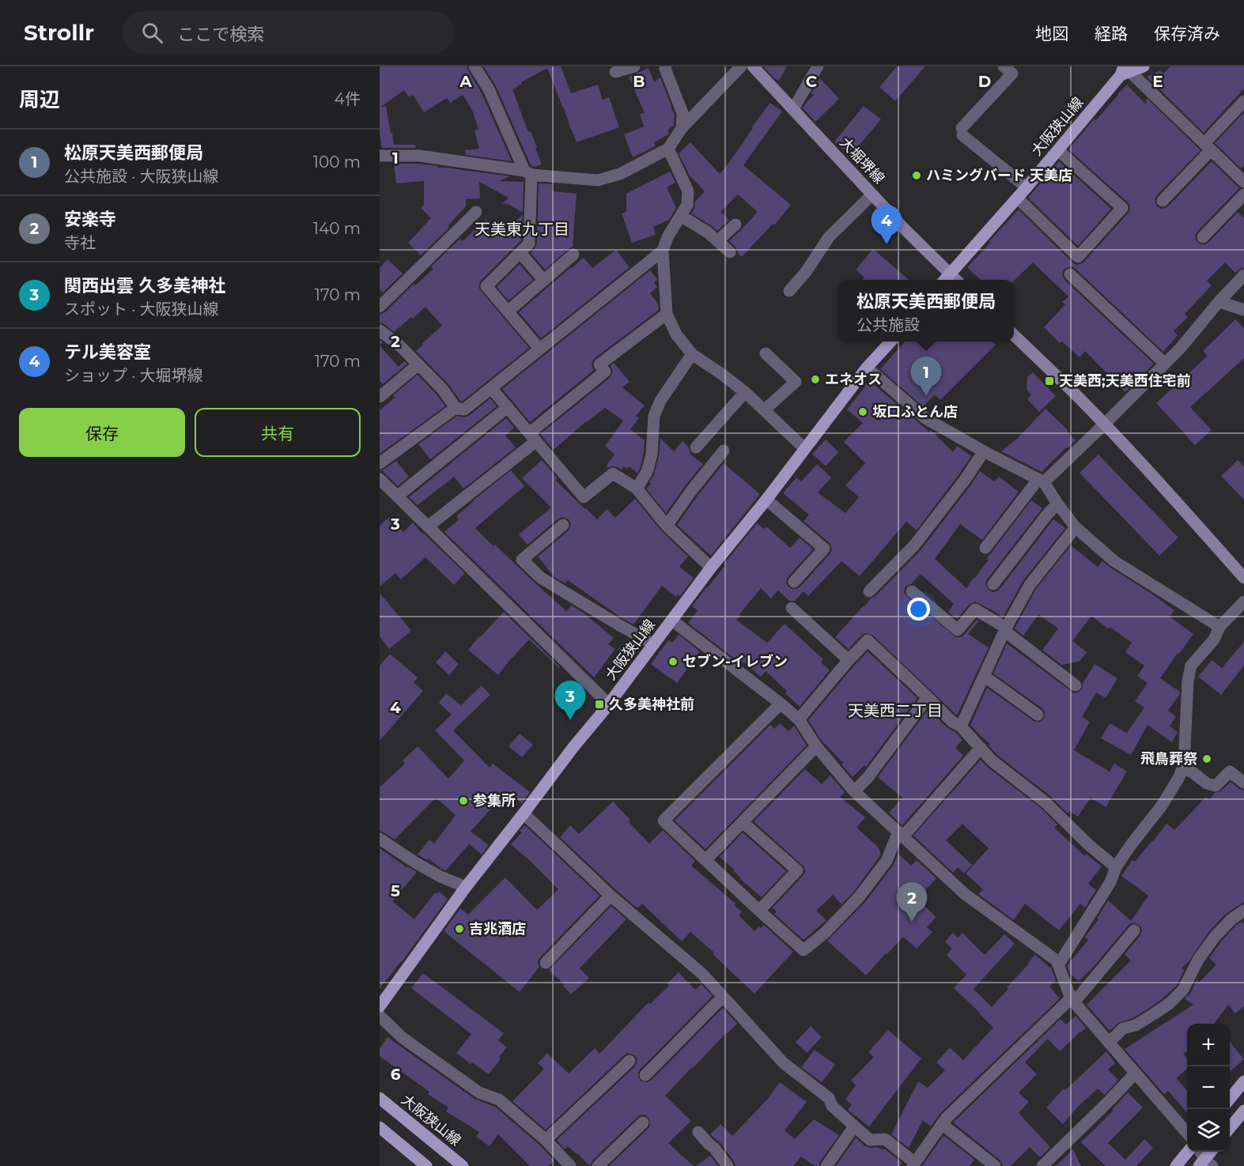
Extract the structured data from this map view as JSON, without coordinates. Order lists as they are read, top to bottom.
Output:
{
  "streets": {
    "main road": ["大阪狭山線"],
    "street": ["大堀堺線"]
  },
  "crossings": [
    ["大阪狭山線", "大堀堺線"]
  ],
  "districts": ["天美東九丁目", "天美西二丁目"],
  "places": {
    "other": [
      "ハミングバード 天美店",
      "エネオス",
      "坂口ふとん店",
      "セブン-イレブン",
      "飛鳥葬祭",
      "参集所",
      "吉兆酒店"
    ],
    "transit": ["天美西;天美西住宅前", "久多美神社前"]
  },
  "page": {
    "header": "Strollr",
    "search": "ここで検索",
    "nav": ["地図", "経路", "保存済み"],
    "heading": ["周辺", "4件"],
    "list": [
      {
        "mark": "1",
        "name": "松原天美西郵便局",
        "note": "公共施設 · 大阪狭山線",
        "value": "100 m"
      },
      {
        "mark": "2",
        "name": "安楽寺",
        "note": "寺社",
        "value": "140 m"
      },
      {
        "mark": "3",
        "name": "関西出雲 久多美神社",
        "note": "スポット · 大阪狭山線",
        "value": "170 m"
      },
      {
        "mark": "4",
        "name": "テル美容室",
        "note": "ショップ · 大堀堺線",
        "value": "170 m"
      }
    ],
    "pins": [
      "4",
      "1",
      "3",
      "2"
    ],
    "popup": ["松原天美西郵便局", "公共施設"],
    "buttons": ["保存", "共有"],
    "map_buttons": ["+", "−"]
  },
  "grid": {
    "columns": [
      "A",
      "B",
      "C",
      "D",
      "E"
    ],
    "rows": [
      "1",
      "2",
      "3",
      "4",
      "5",
      "6"
    ]
  }
}
